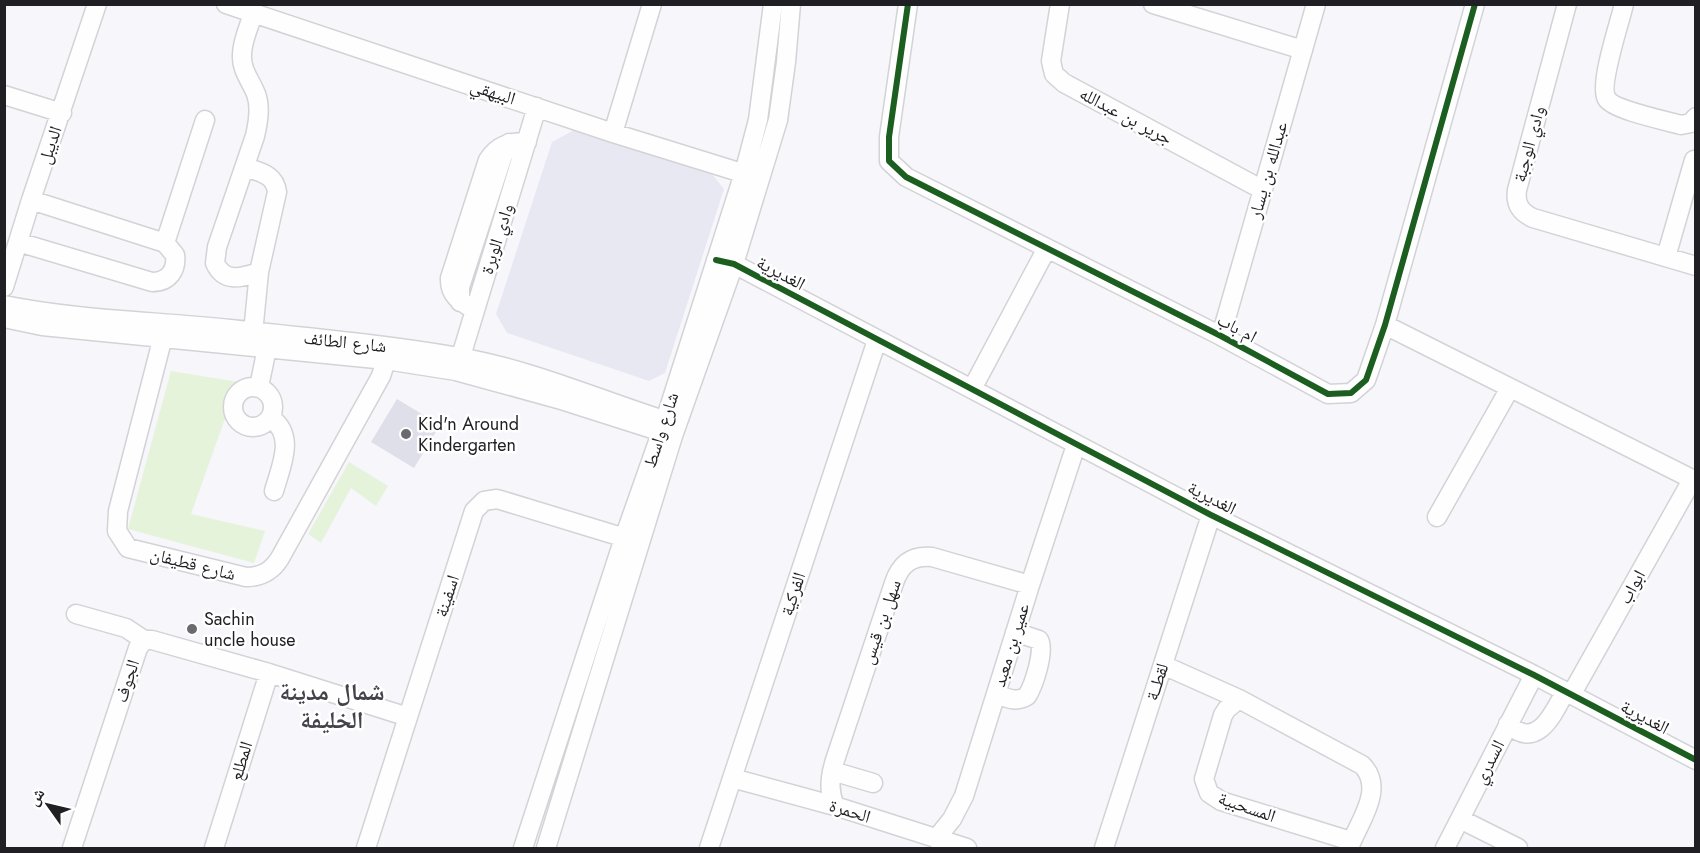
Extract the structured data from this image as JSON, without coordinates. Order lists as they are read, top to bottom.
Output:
{
  "streets": {
    "street": [
      "البيهقي",
      "جرير بن عبدالله",
      "وادي الوجبة",
      "الديبل",
      "عبدالله بن يسار",
      "وادي الوبرة",
      "الغديرية",
      "ام باب",
      "شارع الطائف",
      "شارع واسط",
      "شارع قطيفان",
      "ابواب",
      "الفركية",
      "اسفينة",
      "سهل بن قيس",
      "عمير بن معبد",
      "الجوف",
      "لقطــة",
      "المطلع",
      "السدري",
      "المسحبية",
      "الحمرة"
    ]
  },
  "crossings": [
    ["البيهقي", "وادي الوبرة"],
    ["البيهقي", "شارع واسط"],
    ["جرير بن عبدالله", "عبدالله بن يسار"],
    ["عبدالله بن يسار", "ام باب"],
    ["وادي الوبرة", "شارع الطائف"],
    ["الغديرية", "شارع واسط"],
    ["الغديرية", "ابواب"],
    ["الغديرية", "الفركية"],
    ["الغديرية", "عمير بن معبد"],
    ["الغديرية", "لقطــة"],
    ["الغديرية", "السدري"],
    ["شارع الطائف", "شارع واسط"],
    ["شارع الطائف", "شارع قطيفان"],
    ["شارع واسط", "اسفينة"],
    ["ابواب", "السدري"],
    ["الفركية", "الحمرة"],
    ["اسفينة", "الجوف"],
    ["سهل بن قيس", "عمير بن معبد"],
    ["سهل بن قيس", "الحمرة"],
    ["عمير بن معبد", "الحمرة"],
    ["الجوف", "المطلع"],
    ["لقطــة", "المسحبية"]
  ],
  "districts": ["شمال مدينة الخليفة"],
  "places": ["Kid'n Around Kindergarten", "Sachin uncle house"],
  "north": "top left"
}
